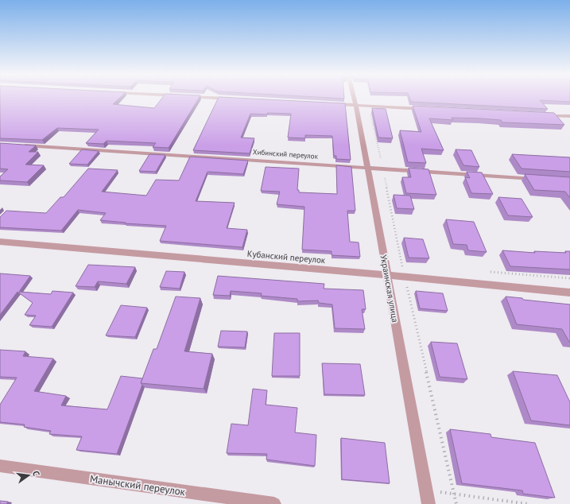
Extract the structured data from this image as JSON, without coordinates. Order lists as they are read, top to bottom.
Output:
{
  "streets": {
    "street": [
      "Хибинский переулок",
      "Кубанский переулок",
      "Украинская улица",
      "Манычский переулок"
    ]
  },
  "crossings": [
    ["Хибинский переулок", "Украинская улица"],
    ["Кубанский переулок", "Украинская улица"]
  ],
  "north": "right"
}
